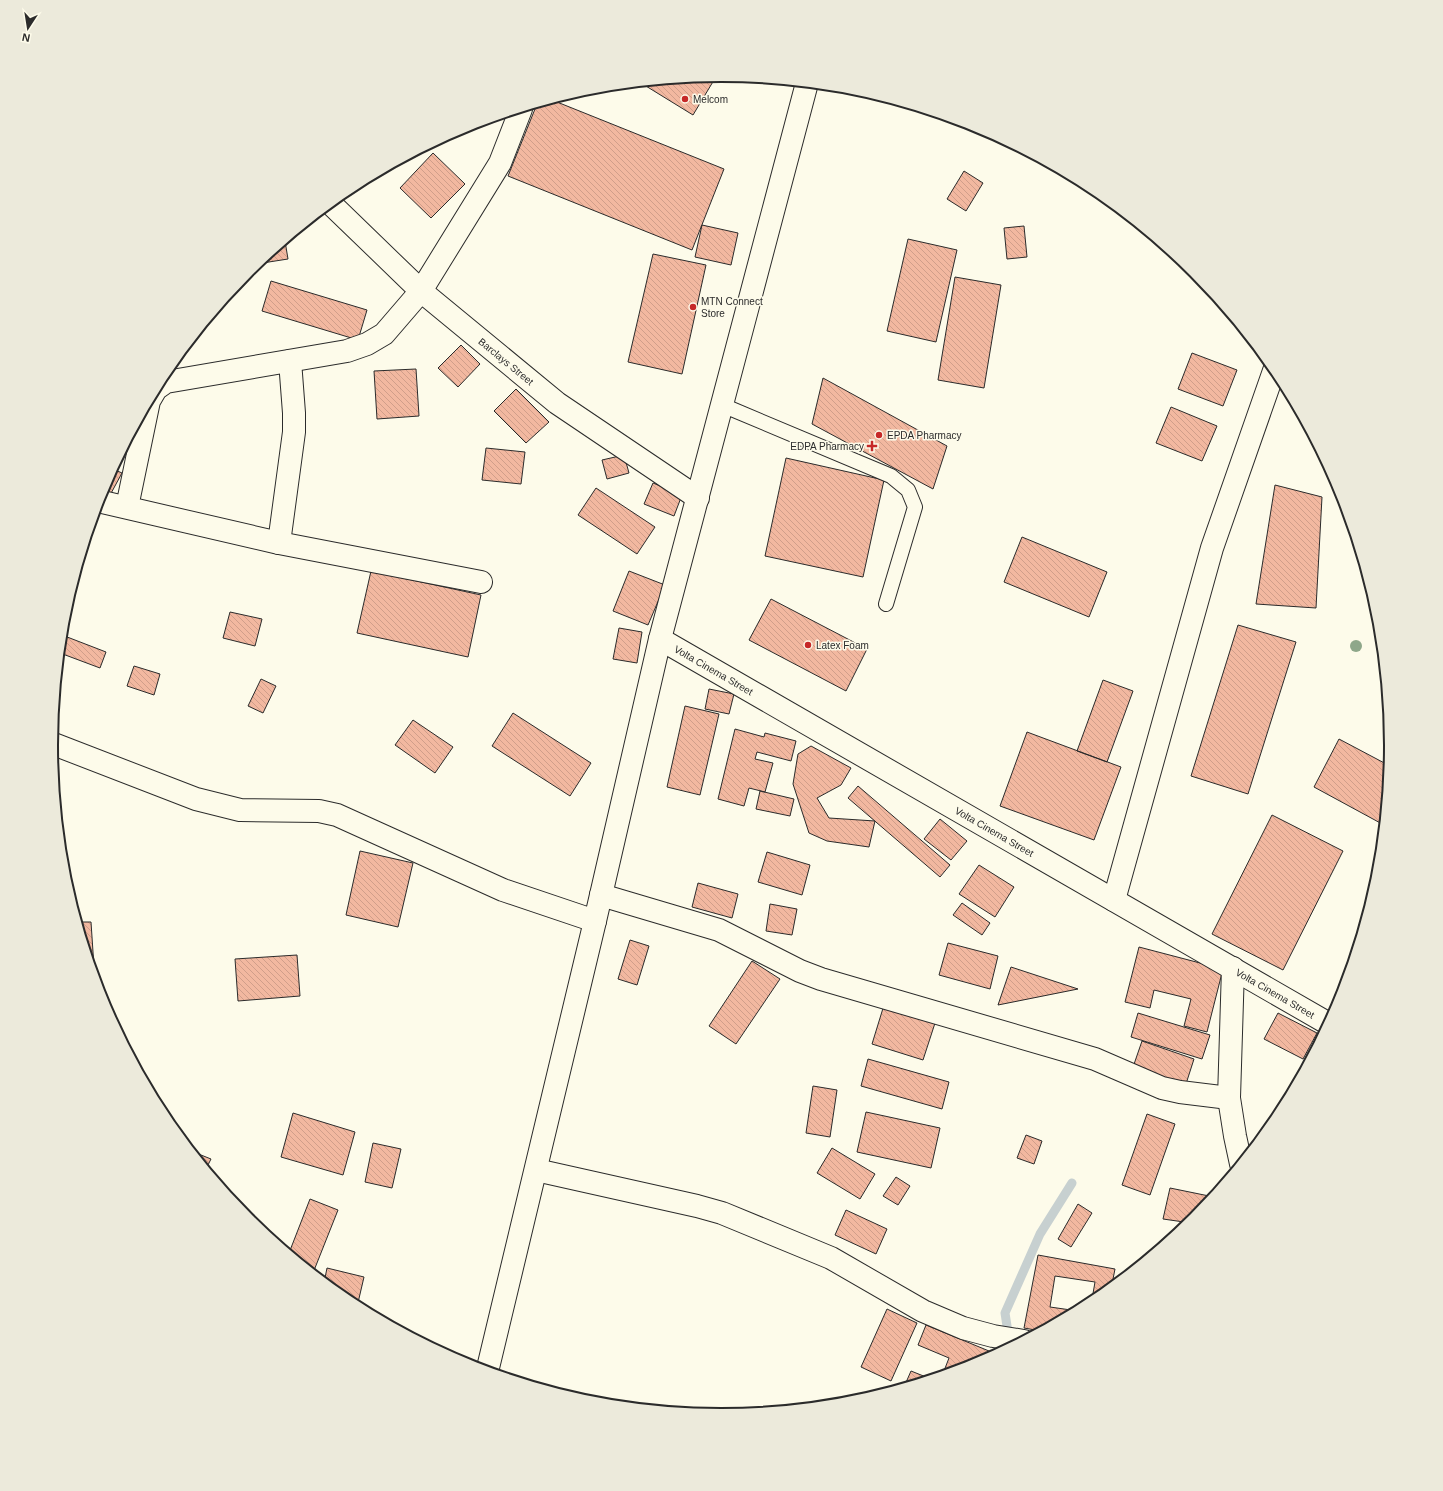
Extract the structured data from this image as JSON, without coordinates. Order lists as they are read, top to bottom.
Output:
{
  "streets": {
    "main road": ["Barclays Street", "Volta Cinema Street"]
  },
  "places": {
    "other": [
      "Melcom",
      "MTN Connect Store",
      "EPDA Pharmacy",
      "Latex Foam"
    ],
    "health": ["EDPA Pharmacy"]
  },
  "north": "bottom"
}
